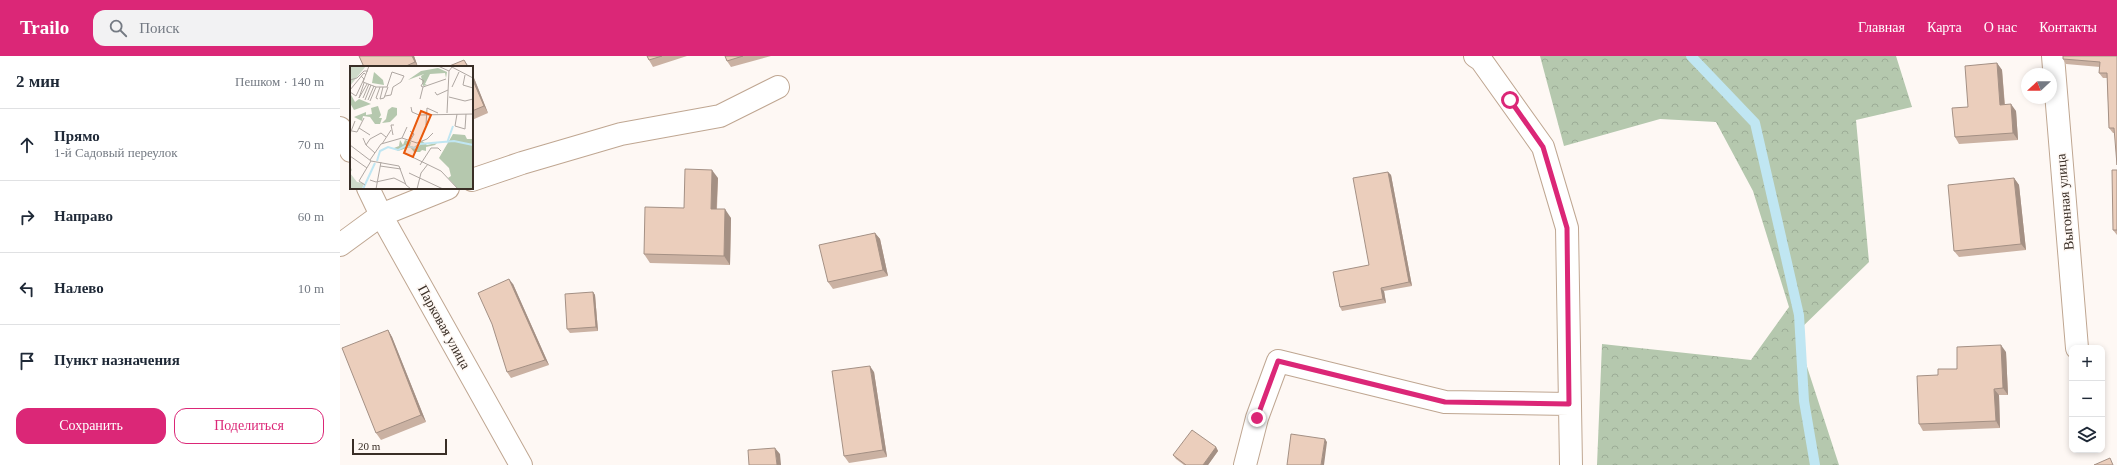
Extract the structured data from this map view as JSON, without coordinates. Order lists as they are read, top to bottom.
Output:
{
  "streets": {
    "street": ["Выгонная улица", "Парковая улица"]
  },
  "scale_bar": "20 m",
  "north": "left",
  "page": {
    "header": "Trailo",
    "search": "Поиск",
    "nav": [
      "Главная",
      "Карта",
      "О нас",
      "Контакты"
    ],
    "heading": ["2 мин", "Пешком · 140 m"],
    "list": [
      ["Прямо", "1-й Садовый переулок", "70 m"],
      ["Направо", "60 m"],
      ["Налево", "10 m"],
      "Пункт назначения"
    ],
    "map_buttons": ["+", "−"],
    "buttons": ["Сохранить", "Поделиться"],
    "scale": "20 m"
  }
}
